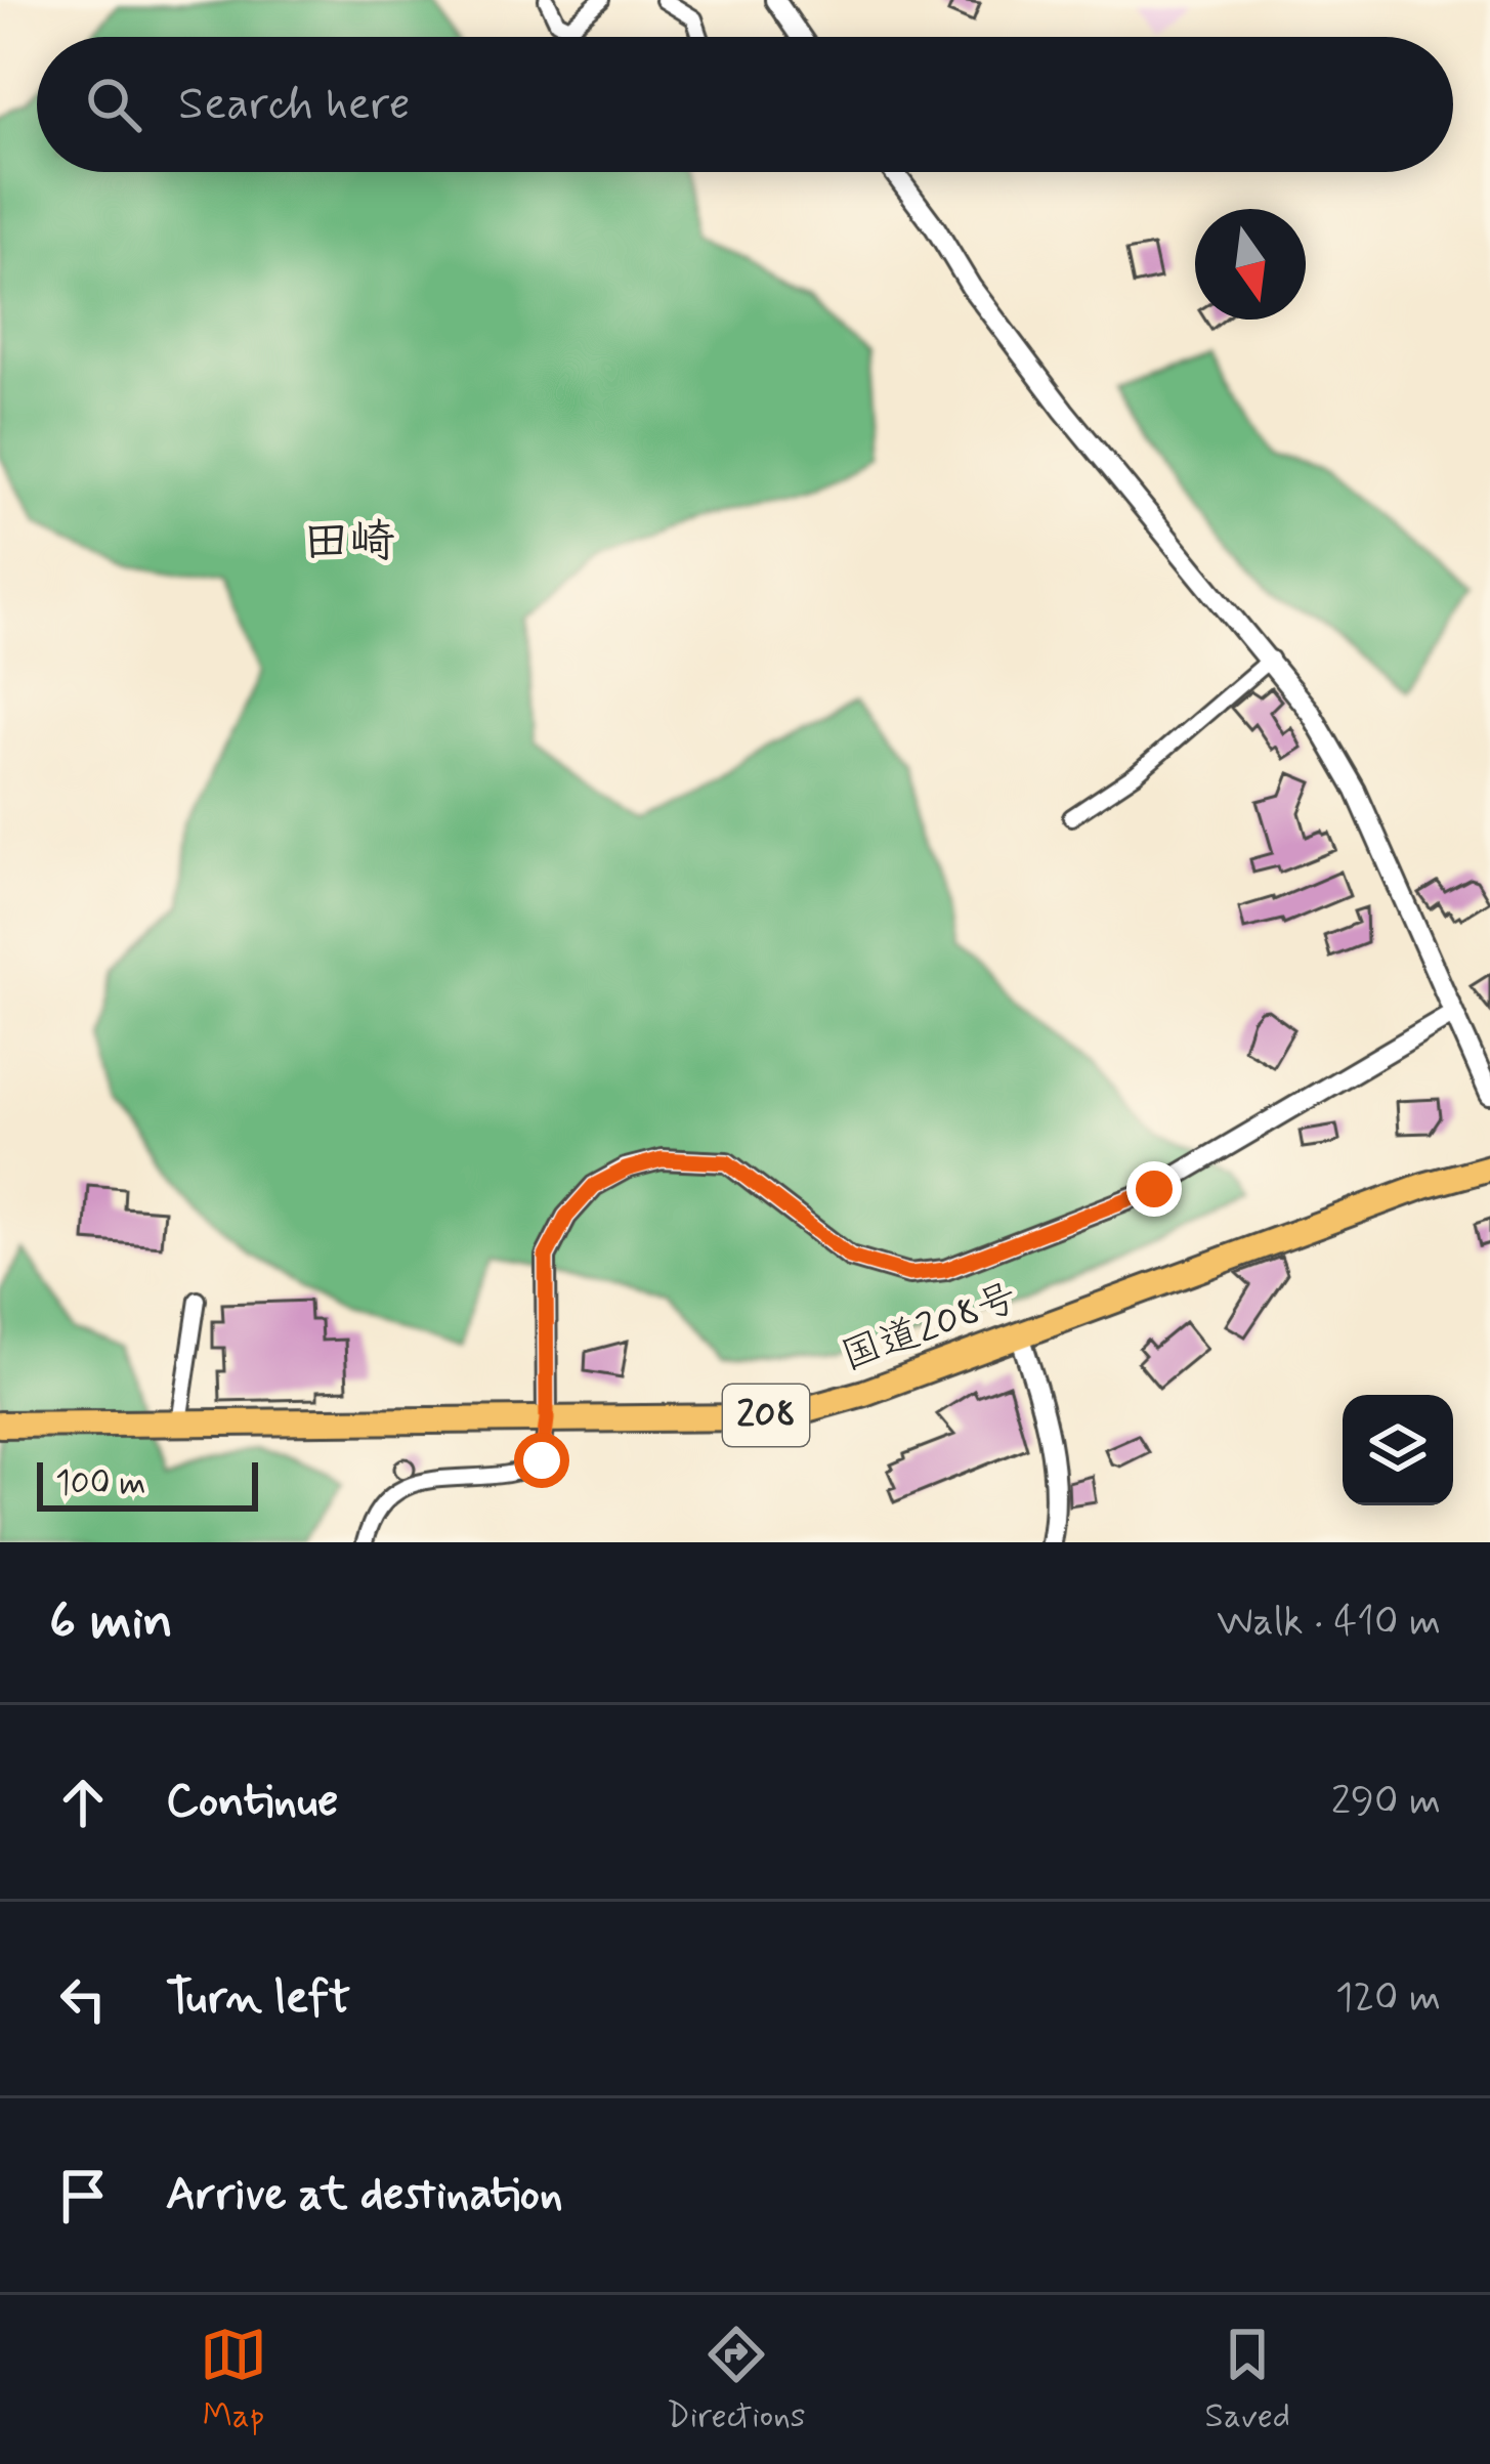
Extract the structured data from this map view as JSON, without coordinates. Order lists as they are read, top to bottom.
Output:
{
  "streets": {
    "highway": ["国道208号", "208"]
  },
  "districts": ["田崎"],
  "scale_bar": "100 m",
  "north": "bottom",
  "page": {
    "search": "Search here",
    "scale": "100 m",
    "heading": ["6 min", "Walk · 410 m"],
    "list": [
      ["Continue", "290 m"],
      ["Turn left", "120 m"],
      "Arrive at destination"
    ],
    "nav": ["Map", "Directions", "Saved"]
  }
}
